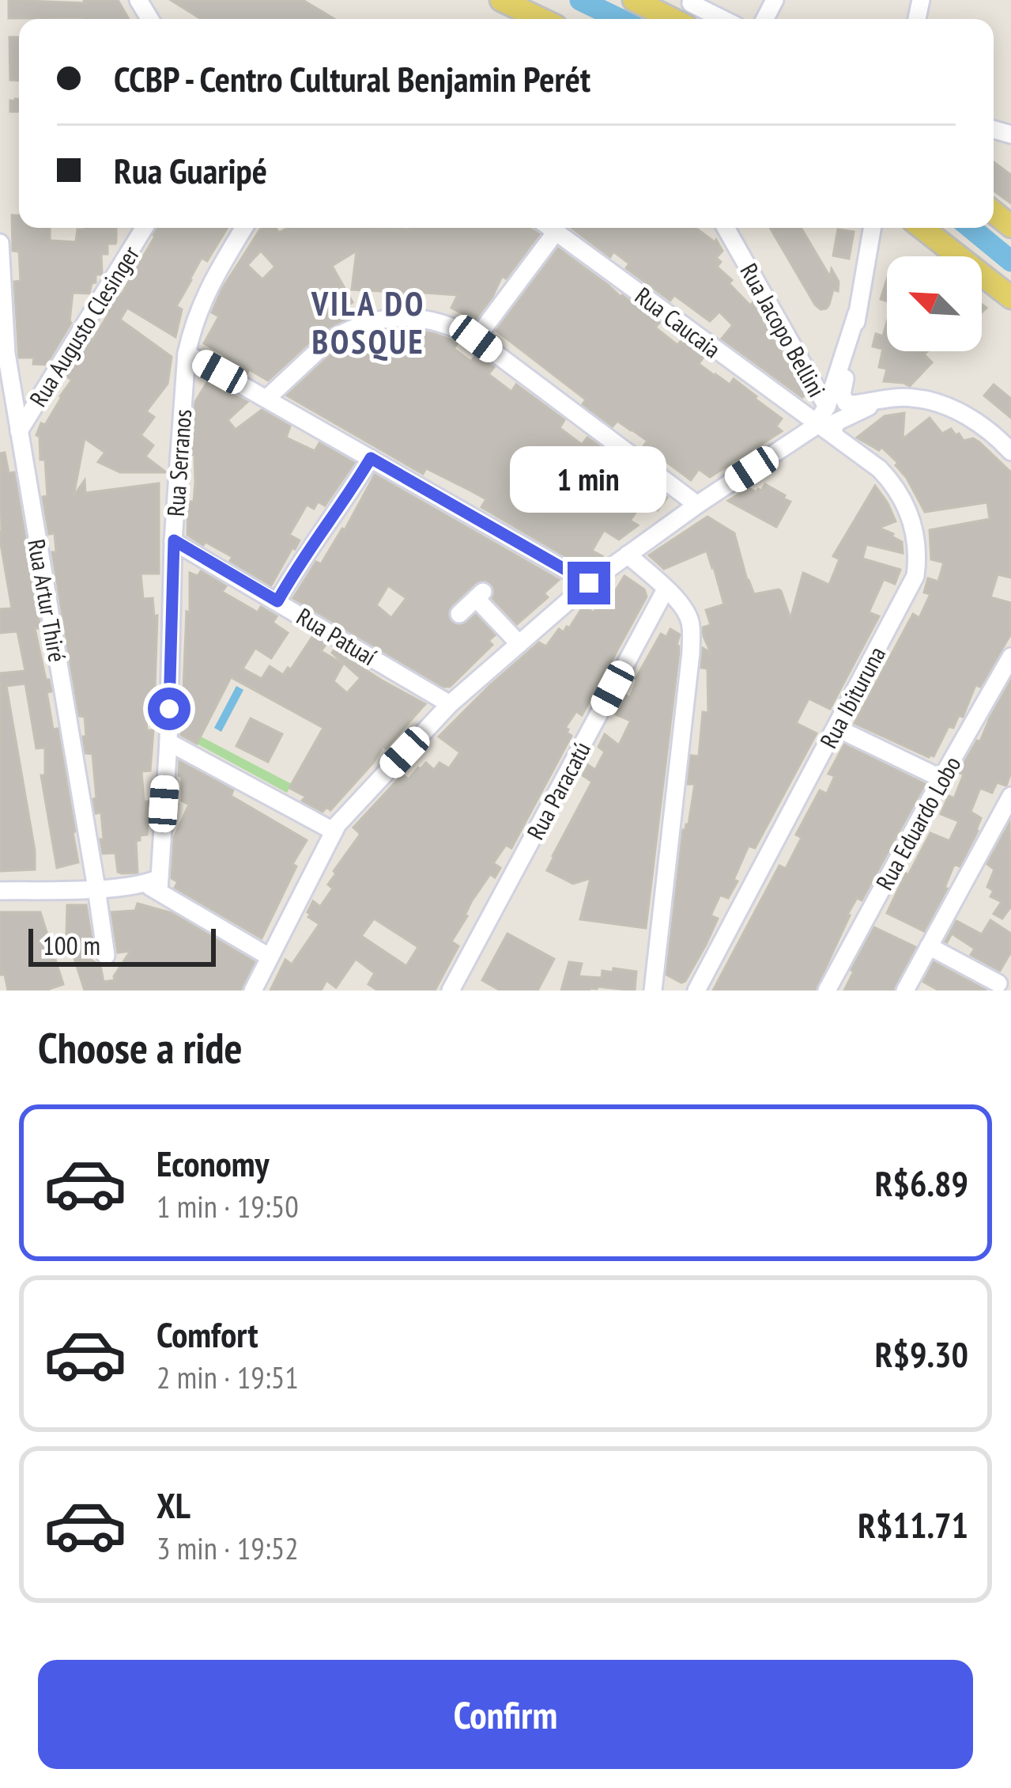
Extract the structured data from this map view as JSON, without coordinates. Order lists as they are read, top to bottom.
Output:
{
  "streets": {
    "street": [
      "Rua Caucaia",
      "Rua Augusto Clesinger",
      "Rua Jacopo Bellini",
      "Rua Serranos",
      "Rua Artur Thiré",
      "Rua Patuaí",
      "Rua Ibituruna",
      "Rua Paracatú",
      "Rua Eduardo Lobo"
    ]
  },
  "crossings": [
    ["Rua Caucaia", "Rua Jacopo Bellini"],
    ["Rua Caucaia", "Rua Ibituruna"],
    ["Rua Augusto Clesinger", "Rua Artur Thiré"],
    ["Rua Jacopo Bellini", "Rua Ibituruna"],
    ["Rua Serranos", "Rua Patuaí"]
  ],
  "districts": ["VILA DO BOSQUE"],
  "scale_bar": "100 m",
  "north": "top left",
  "page": {
    "banner": ["CCBP - Centro Cultural Benjamin Perét", "Rua Guaripé"],
    "bubble": "1 min",
    "scale": "100 m",
    "heading": "Choose a ride",
    "list": [
      {
        "name": "Economy",
        "note": "1 min · 19:50",
        "value": "R$6.89"
      },
      {
        "name": "Comfort",
        "note": "2 min · 19:51",
        "value": "R$9.30"
      },
      {
        "name": "XL",
        "note": "3 min · 19:52",
        "value": "R$11.71"
      }
    ],
    "buttons": "Confirm"
  }
}
